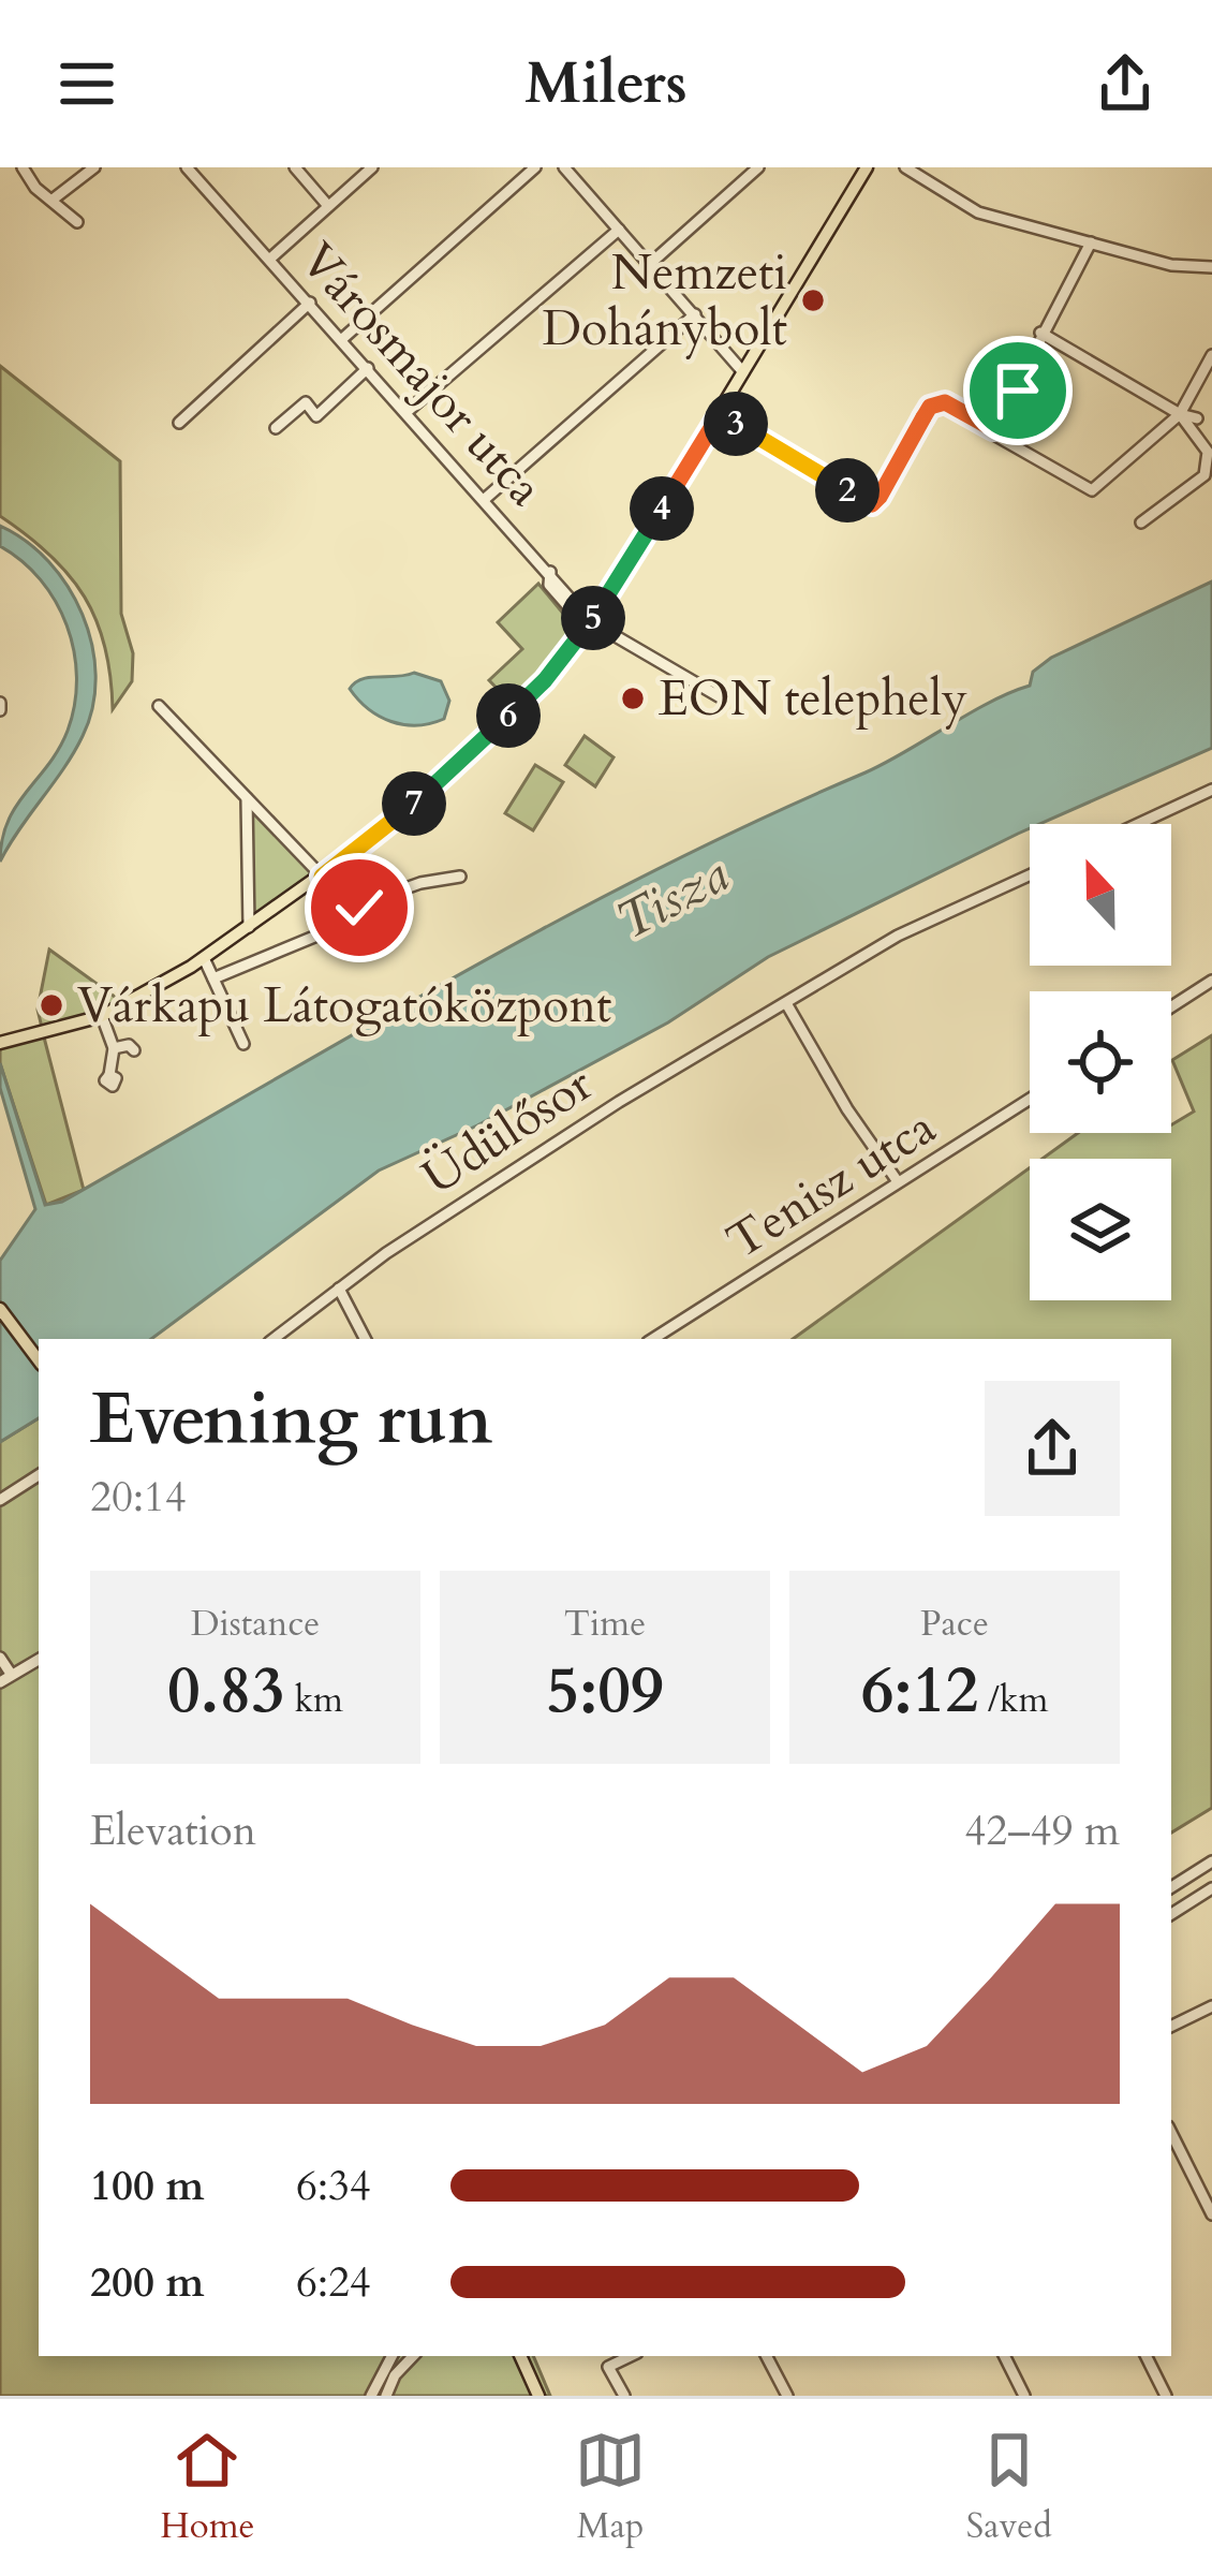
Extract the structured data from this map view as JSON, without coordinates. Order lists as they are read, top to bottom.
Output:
{
  "streets": {
    "street": ["Városmajor utca", "Üdülősor", "Tenisz utca"]
  },
  "water": ["Tisza"],
  "places": ["Nemzeti Dohánybolt", "EON telephely", "Várkapu Látogatóközpont"],
  "north": "top",
  "page": {
    "header": "Milers",
    "pins": [
      "3",
      "2",
      "4",
      "5",
      "6",
      "7"
    ],
    "heading": ["Evening run", "20:14"],
    "stats": [
      ["Distance", "0.83 km"],
      ["Time", "5:09"],
      ["Pace", "6:12 /km"]
    ],
    "chart": ["Elevation", "42–49 m"],
    "list": [
      {
        "name": "100 m",
        "note": "6:34"
      },
      {
        "name": "200 m",
        "note": "6:24"
      }
    ],
    "tabs": ["Home", "Map", "Saved"]
  }
}
